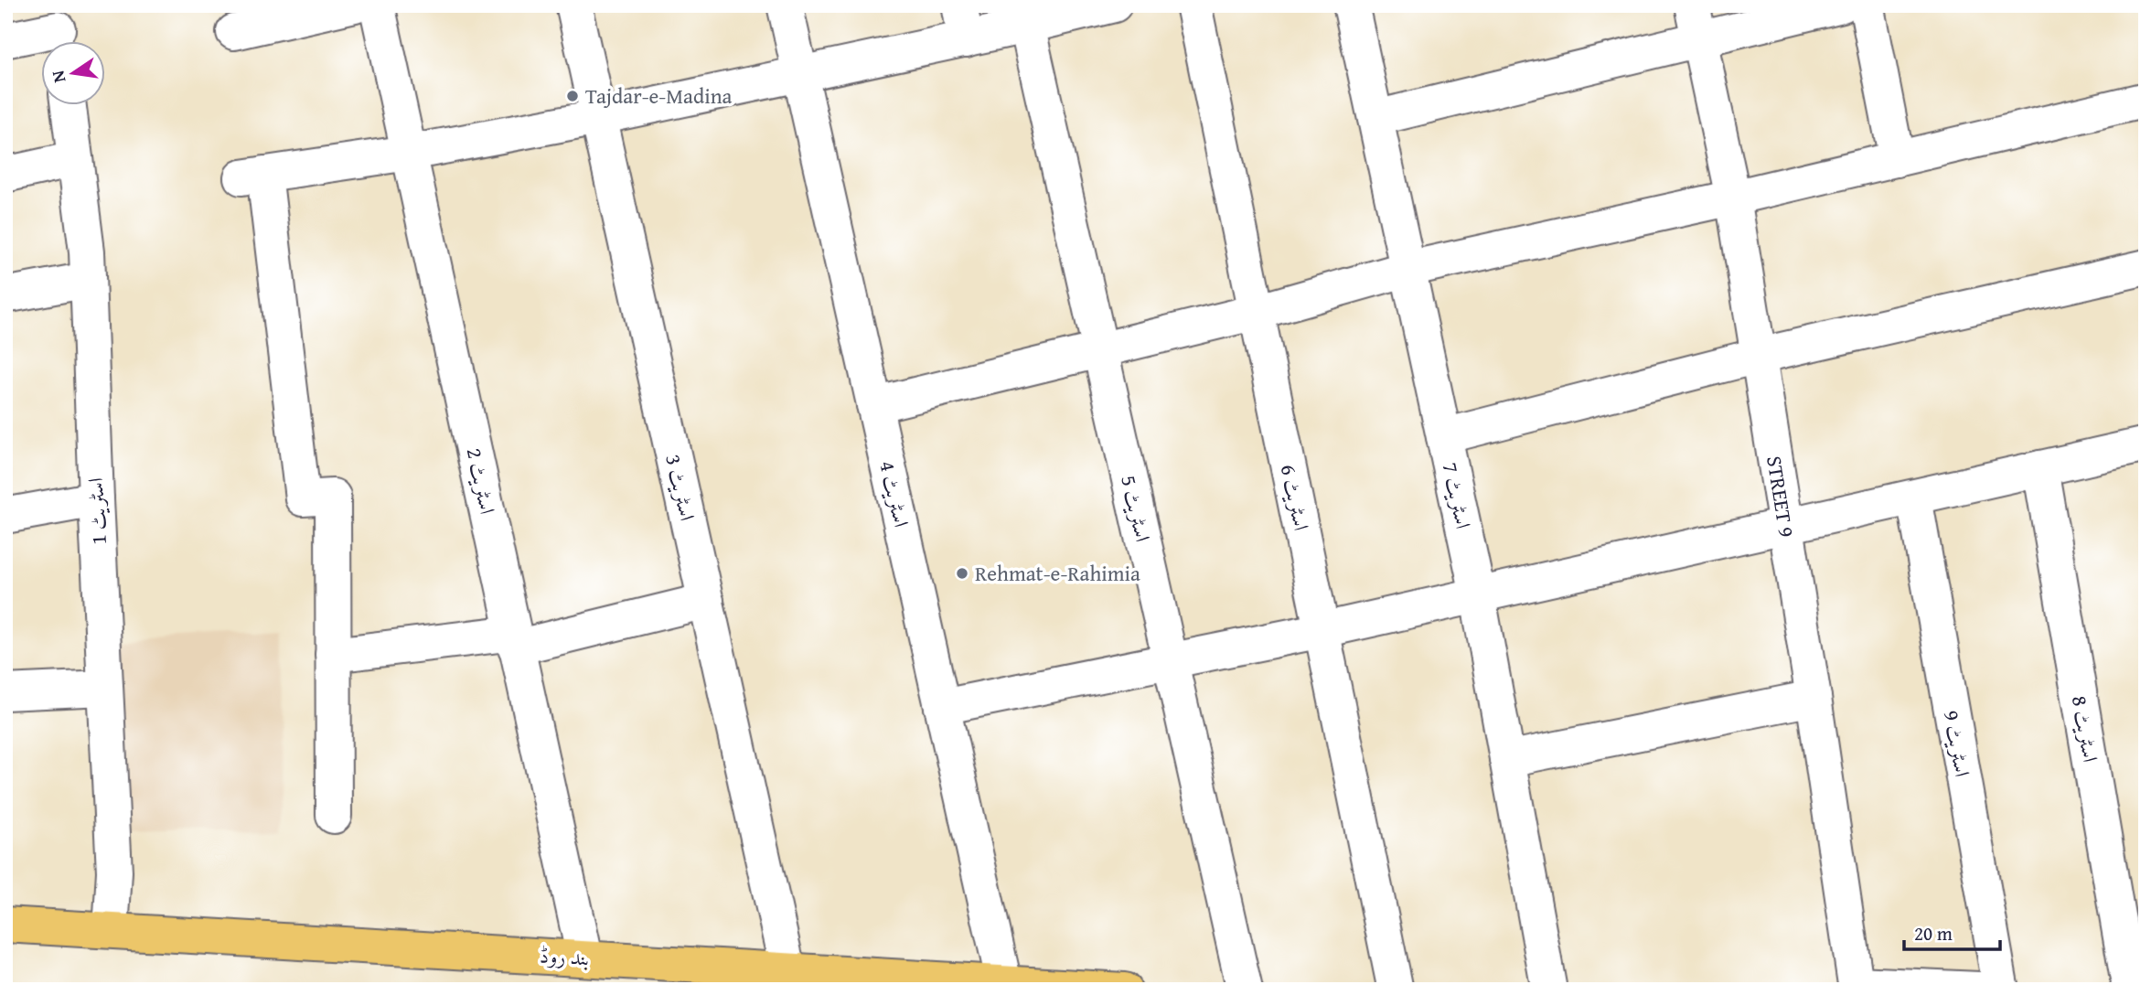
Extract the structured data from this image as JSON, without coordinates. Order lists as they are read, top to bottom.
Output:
{
  "streets": {
    "main road": ["بند روڈ"],
    "street": [
      "اسٹریٹ 2",
      "اسٹریٹ 3",
      "اسٹریٹ 4",
      "اسٹریٹ 7",
      "STREET 9",
      "اسٹریٹ 6",
      "اسٹریٹ 5",
      "اسٹریٹ 1",
      "اسٹریٹ 8",
      "اسٹریٹ 9"
    ]
  },
  "crossings": [
    ["اسٹریٹ 2", "بند روڈ"],
    ["اسٹریٹ 3", "بند روڈ"],
    ["اسٹریٹ 4", "بند روڈ"],
    ["اسٹریٹ 1", "بند روڈ"]
  ],
  "places": ["Tajdar-e-Madina", "Rehmat-e-Rahimia"],
  "scale_bar": "20 m",
  "north": "left"
}
